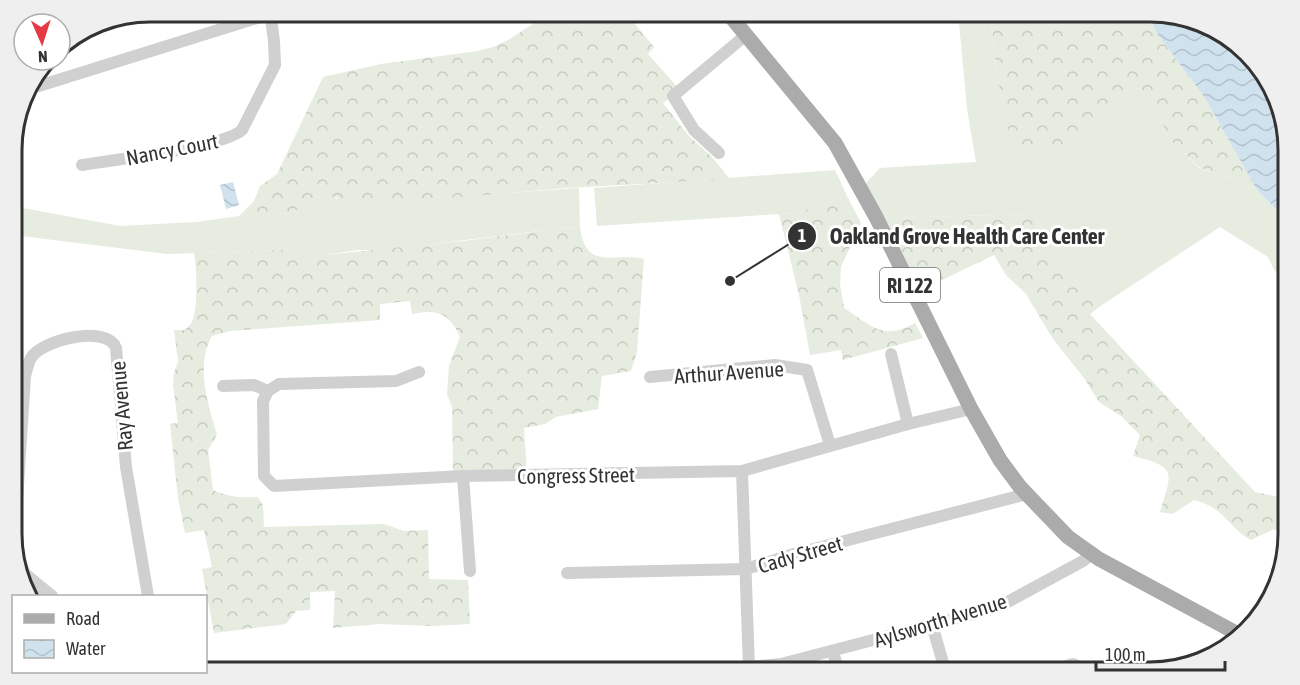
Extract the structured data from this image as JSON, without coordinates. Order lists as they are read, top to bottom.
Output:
{
  "streets": {
    "main road": ["RI 122"],
    "street": [
      "Nancy Court",
      "Arthur Avenue",
      "Ray Avenue",
      "Congress Street",
      "Cady Street",
      "Aylsworth Avenue"
    ]
  },
  "crossings": [
    ["RI 122", "Congress Street"],
    ["RI 122", "Cady Street"],
    ["RI 122", "Aylsworth Avenue"],
    ["Arthur Avenue", "Congress Street"]
  ],
  "places": ["Oakland Grove Health Care Center"],
  "legend": ["Road", "Water"],
  "scale_bar": "100 m",
  "north": "bottom"
}
